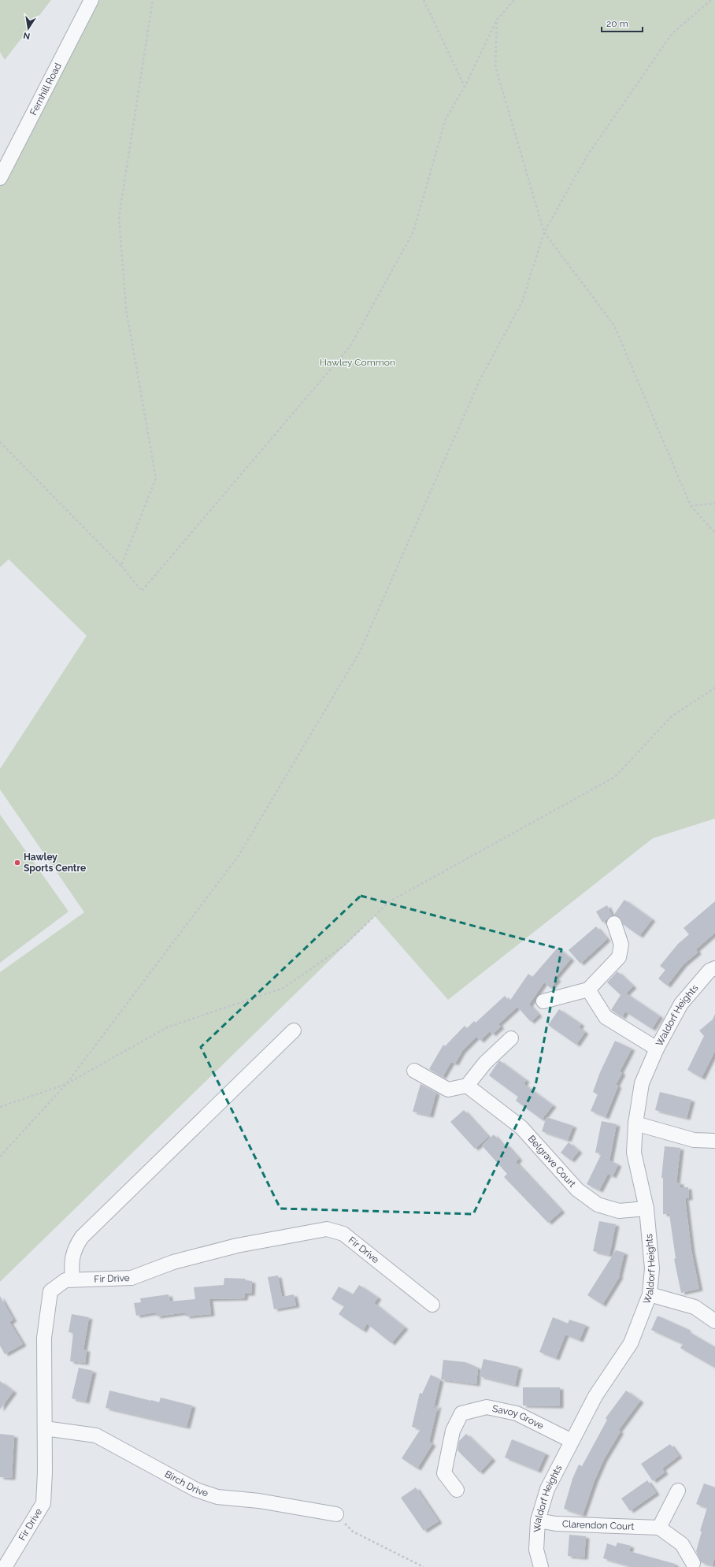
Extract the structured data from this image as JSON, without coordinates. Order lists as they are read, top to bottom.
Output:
{
  "streets": {
    "street": [
      "Fernhill Road",
      "Waldorf Heights",
      "Belgrave Court",
      "Fir Drive",
      "Savoy Grove",
      "Birch Drive",
      "Clarendon Court"
    ]
  },
  "crossings": [
    ["Waldorf Heights", "Belgrave Court"],
    ["Waldorf Heights", "Savoy Grove"],
    ["Waldorf Heights", "Clarendon Court"],
    ["Fir Drive", "Birch Drive"]
  ],
  "parks": ["Hawley Common"],
  "places": ["Hawley Sports Centre"],
  "scale_bar": "20 m",
  "north": "bottom"
}
